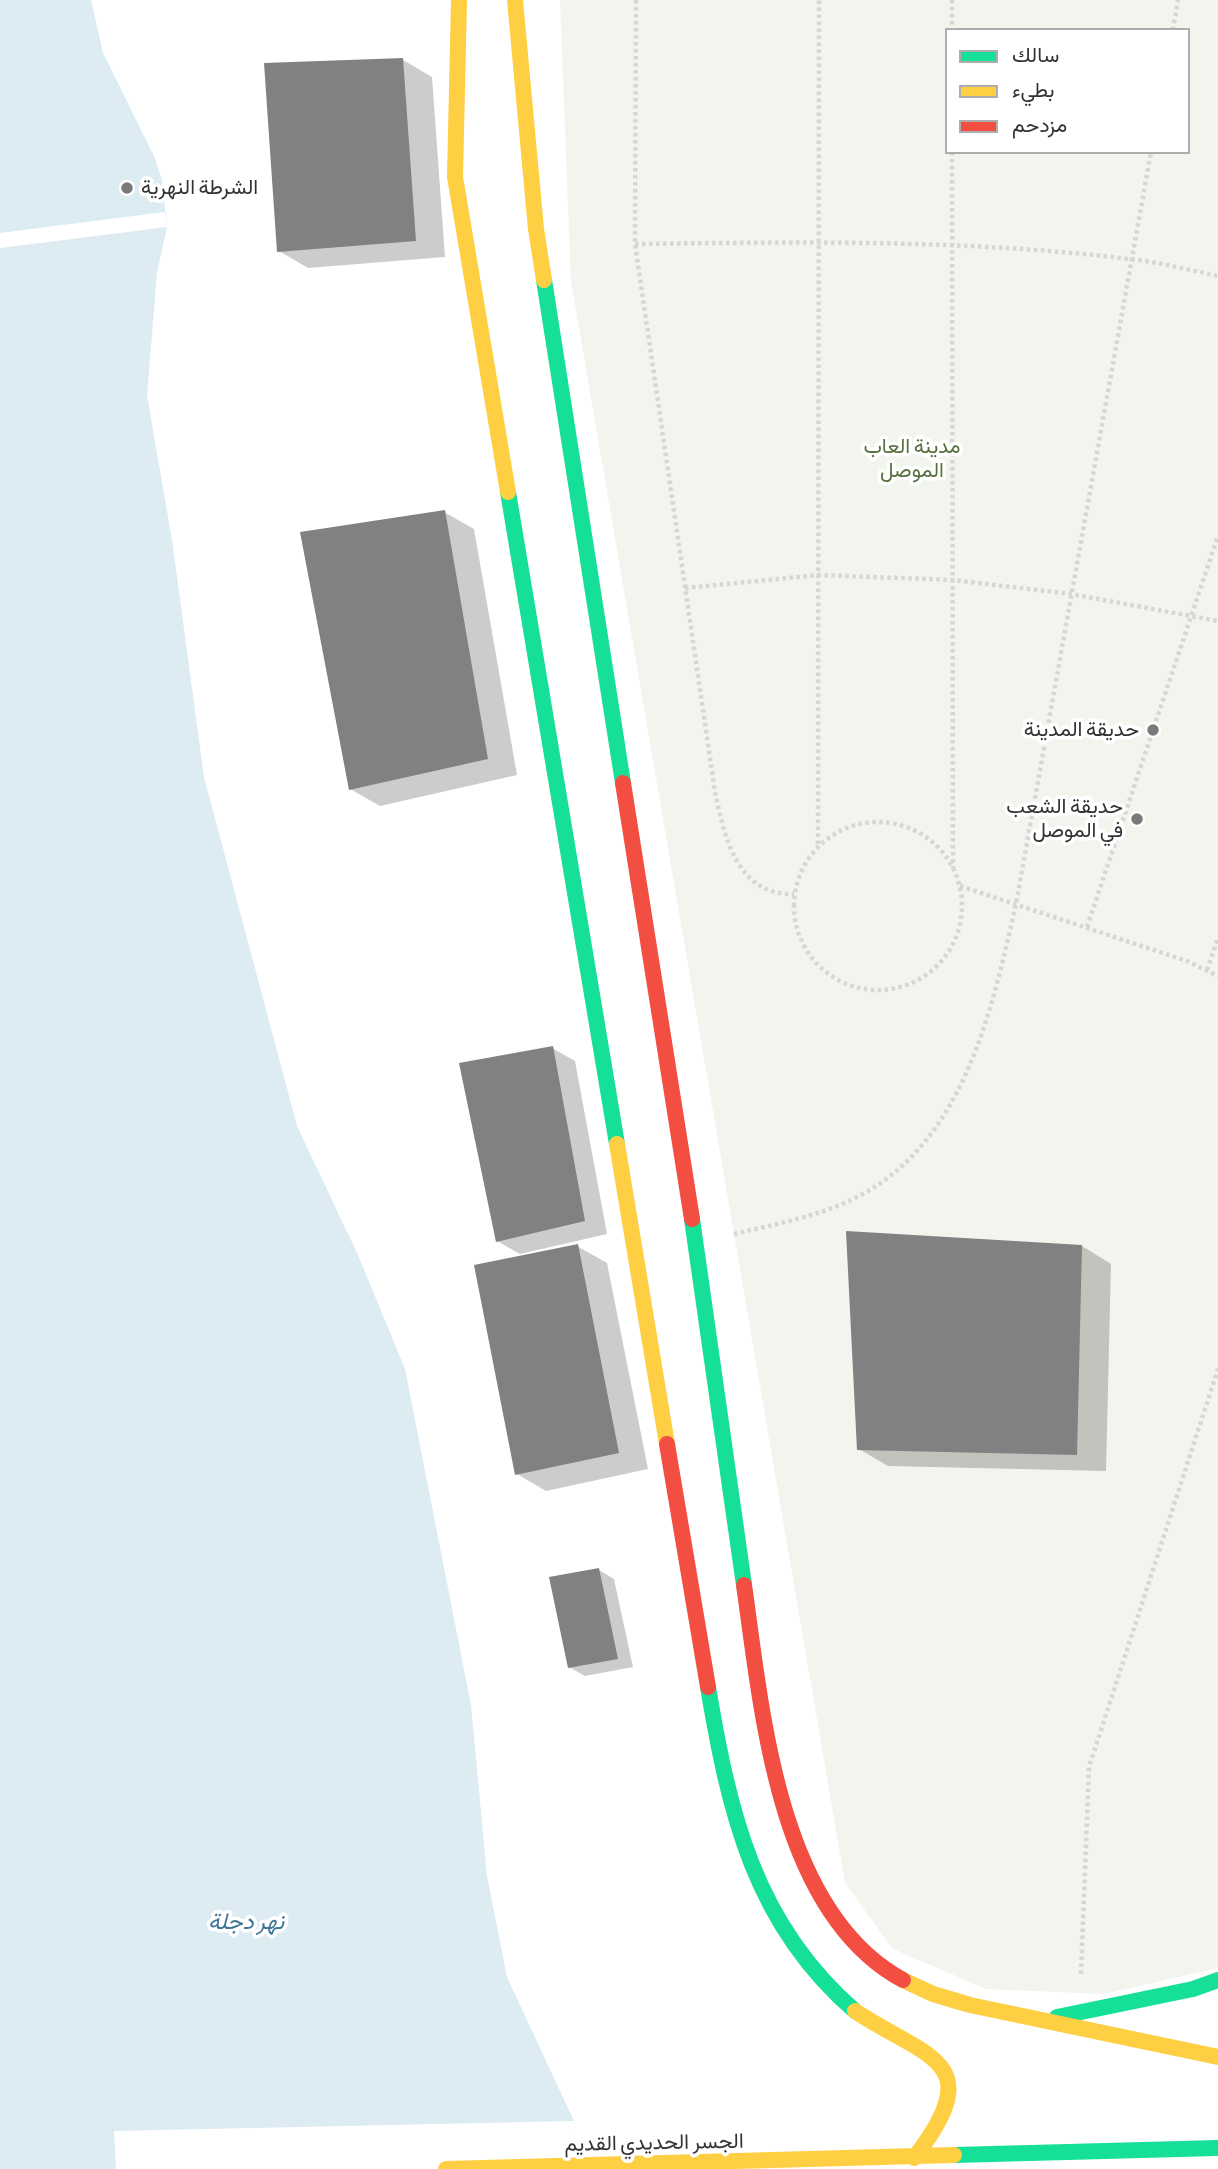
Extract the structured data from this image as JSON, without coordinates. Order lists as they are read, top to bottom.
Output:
{
  "streets": {
    "main road": ["الجسر الحديدي القديم"]
  },
  "water": ["نهر دجلة"],
  "parks": ["مدينة العاب الموصل"],
  "places": ["الشرطة النهرية", "حديقة المدينة", "حديقة الشعب في الموصل"],
  "legend": ["سالك", "بطيء", "مزدحم"]
}
